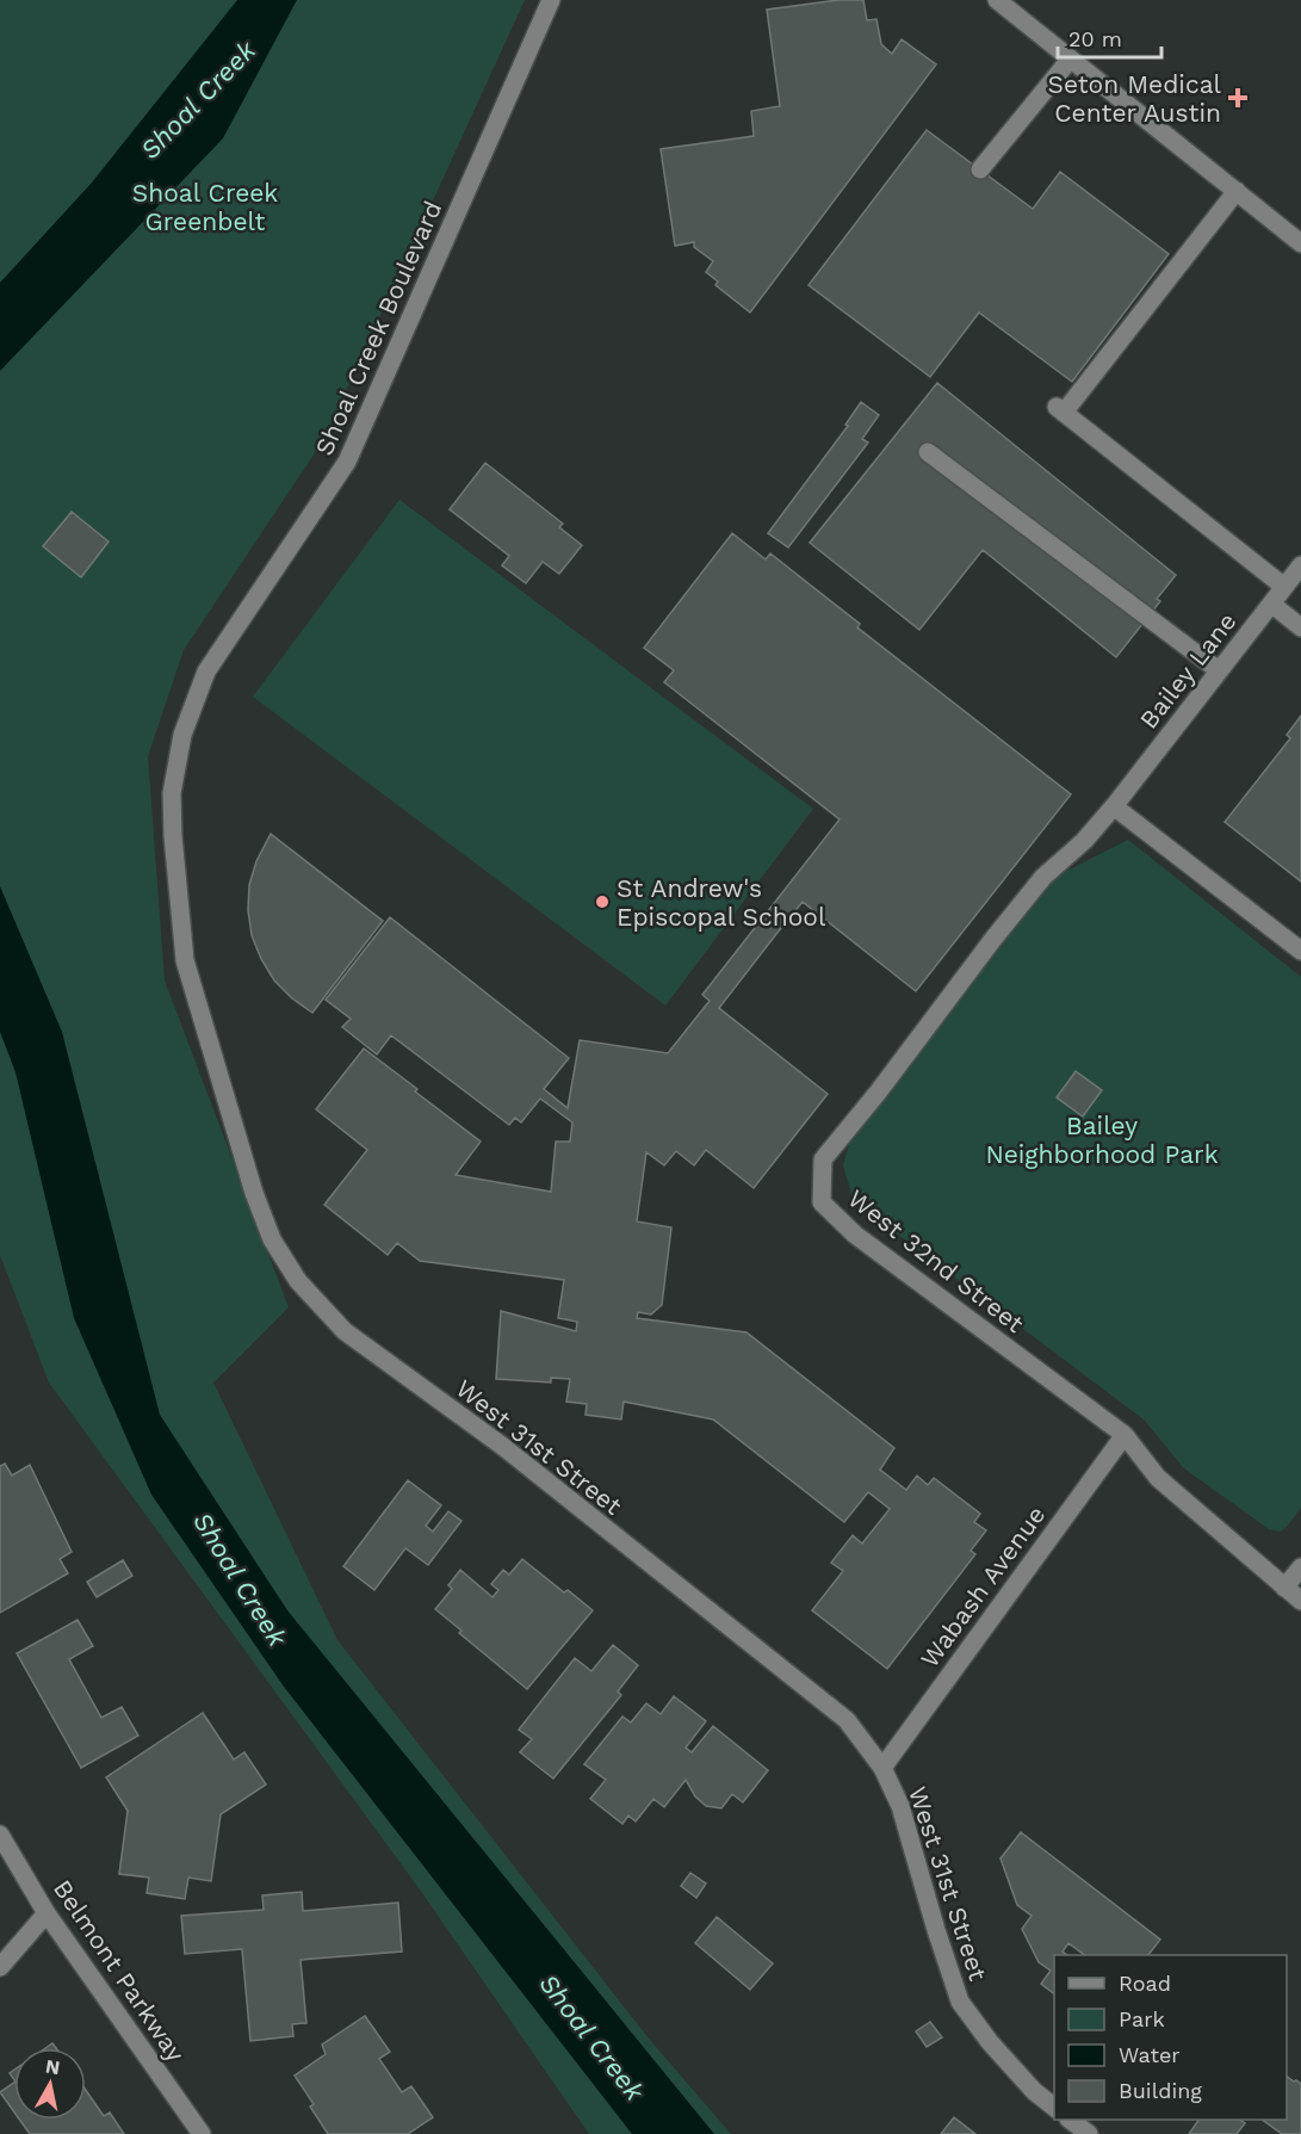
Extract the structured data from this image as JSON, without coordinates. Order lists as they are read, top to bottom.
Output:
{
  "streets": {
    "street": [
      "Shoal Creek Boulevard",
      "Bailey Lane",
      "West 32nd Street",
      "West 31st Street",
      "Wabash Avenue",
      "Belmont Parkway"
    ]
  },
  "crossings": [
    ["Shoal Creek Boulevard", "West 31st Street"],
    ["Bailey Lane", "West 32nd Street"],
    ["West 32nd Street", "Wabash Avenue"],
    ["West 31st Street", "Wabash Avenue"]
  ],
  "water": ["Shoal Creek"],
  "parks": ["Shoal Creek Greenbelt", "Bailey Neighborhood Park"],
  "places": {
    "health": ["Seton Medical Center Austin"],
    "other": ["St Andrew's Episcopal School"]
  },
  "legend": [
    "Road",
    "Park",
    "Water",
    "Building"
  ],
  "scale_bar": "20 m",
  "north": "top"
}
